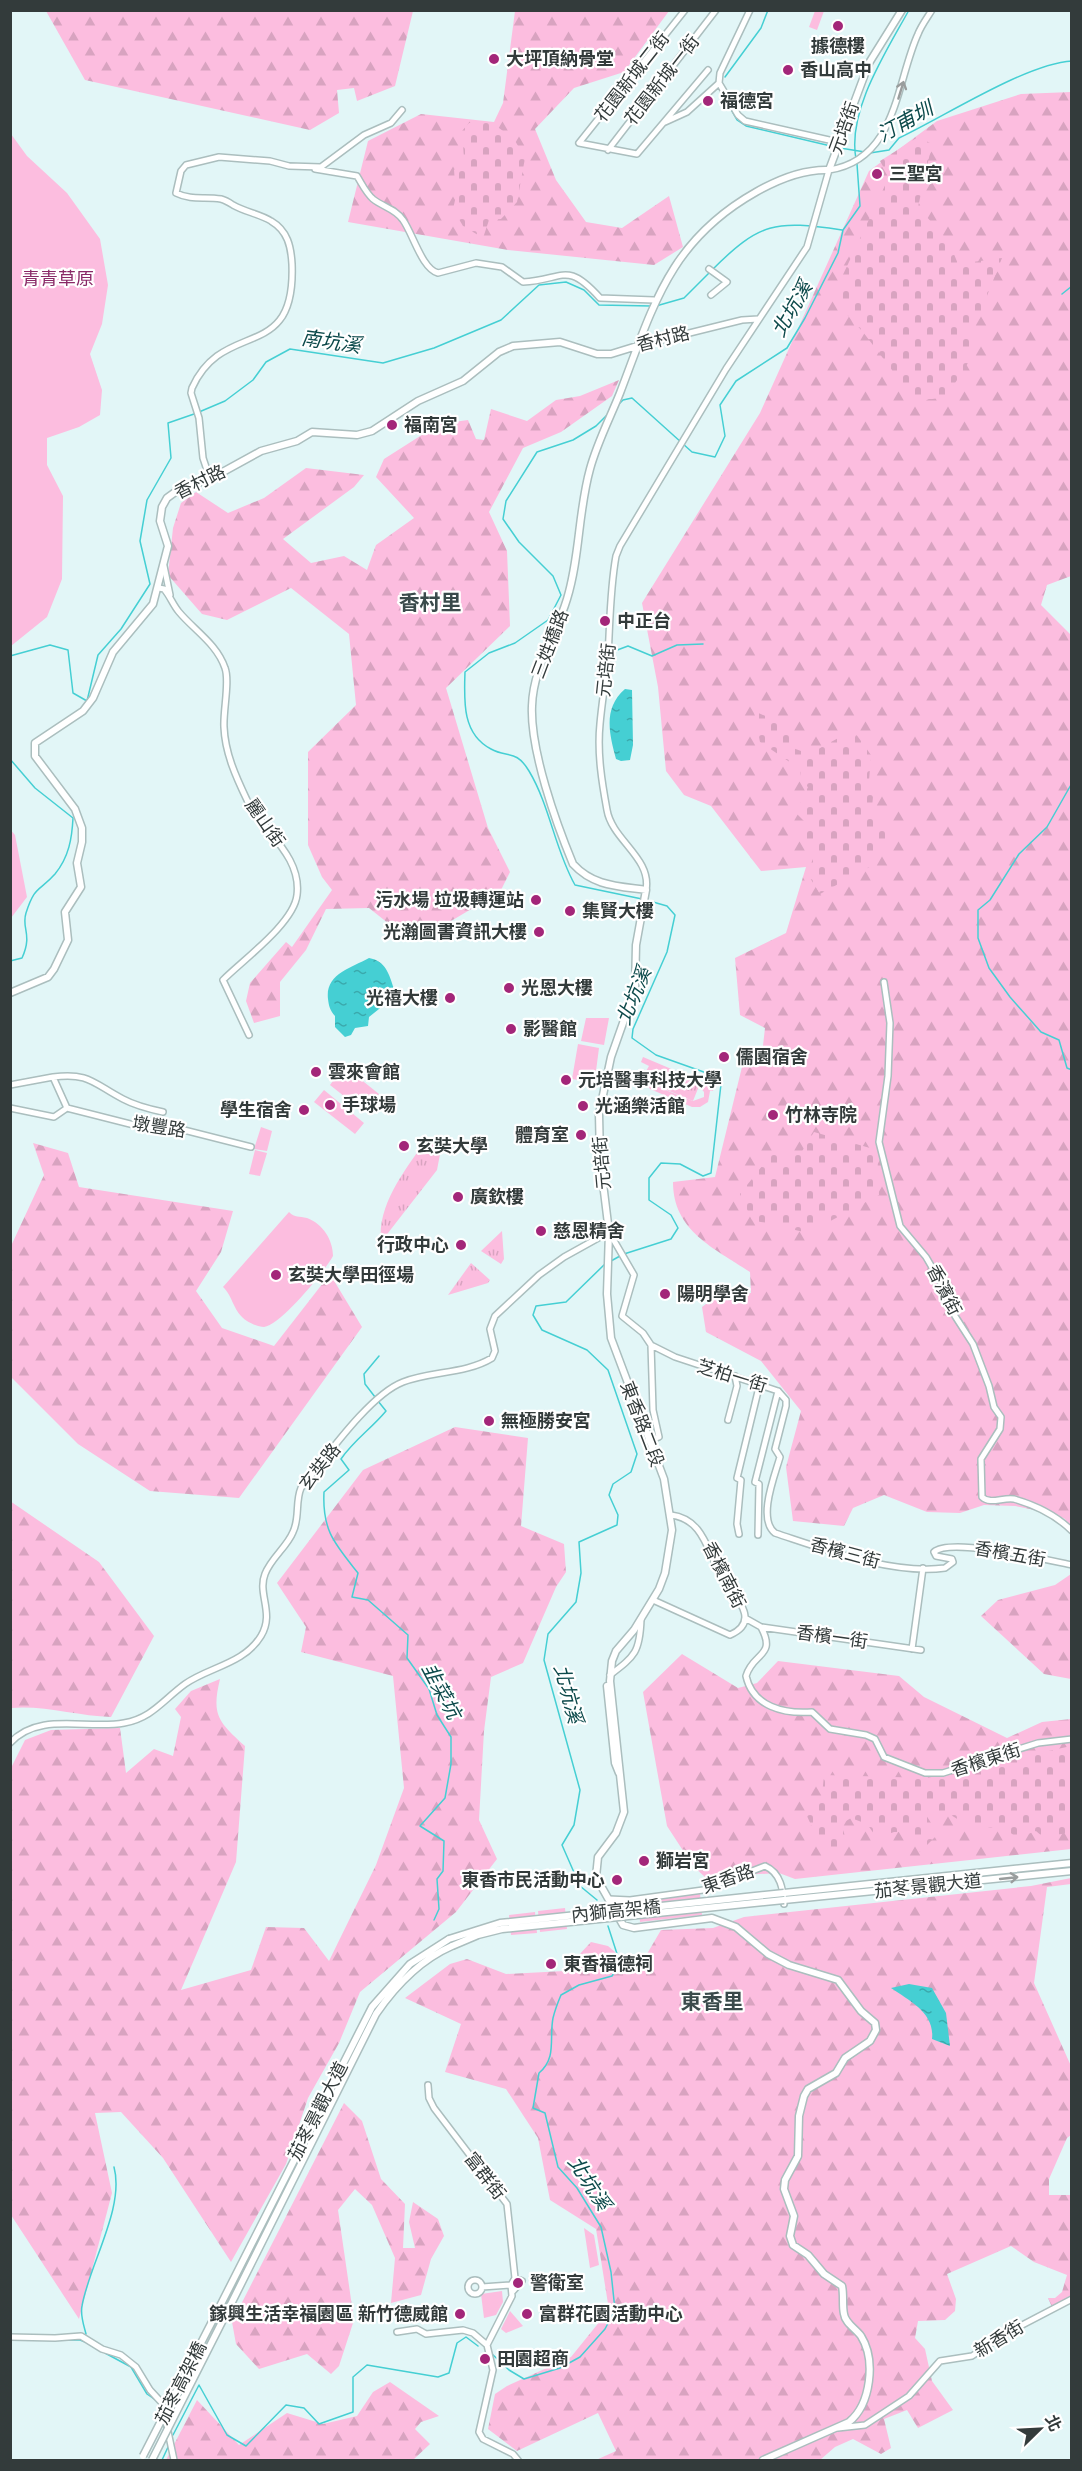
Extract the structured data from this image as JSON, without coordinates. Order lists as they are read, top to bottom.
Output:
{
  "streets": {
    "street": [
      "花園新城二街",
      "花園新城一街",
      "元培街",
      "香村路",
      "三姓橋路",
      "麗山街",
      "墩豐路",
      "香濱街",
      "芝柏一街",
      "東香路二段",
      "玄奘路",
      "香檳三街",
      "香檳五街",
      "香檳南街",
      "香檳一街",
      "香檳東街",
      "東香路",
      "茄苳景觀大道",
      "內獅高架橋",
      "富群街",
      "新香街",
      "茄苳高架橋"
    ]
  },
  "crossings": [
    ["花園新城二街", "花園新城一街"],
    ["元培街", "香村路"],
    ["元培街", "三姓橋路"],
    ["元培街", "芝柏一街"],
    ["元培街", "東香路二段"],
    ["元培街", "玄奘路"],
    ["香村路", "三姓橋路"],
    ["香村路", "麗山街"],
    ["芝柏一街", "香檳三街"],
    ["東香路二段", "玄奘路"],
    ["東香路二段", "香檳南街"],
    ["香檳三街", "香檳五街"],
    ["香檳南街", "香檳一街"],
    ["香檳一街", "香檳東街"],
    ["東香路", "茄苳景觀大道"],
    ["東香路", "內獅高架橋"],
    ["茄苳景觀大道", "內獅高架橋"],
    ["茄苳景觀大道", "茄苳高架橋"]
  ],
  "districts": ["香村里", "東香里"],
  "water": [
    "汀甫圳",
    "北坑溪",
    "南坑溪",
    "韭菜坑"
  ],
  "parks": ["青青草原"],
  "places": [
    "據德樓",
    "大坪頂納骨堂",
    "香山高中",
    "福德宮",
    "三聖宮",
    "福南宮",
    "中正台",
    "污水場 垃圾轉運站",
    "集賢大樓",
    "光瀚圖書資訊大樓",
    "光恩大樓",
    "光禧大樓",
    "影醫館",
    "儒園宿舍",
    "雲來會館",
    "元培醫事科技大學",
    "手球場",
    "光涵樂活館",
    "學生宿舍",
    "竹林寺院",
    "體育室",
    "玄奘大學",
    "廣欽樓",
    "慈恩精舍",
    "行政中心",
    "玄奘大學田徑場",
    "陽明學舍",
    "無極勝安宮",
    "獅岩宮",
    "東香市民活動中心",
    "東香福德祠",
    "警衛室",
    "鎵興生活幸福園區 新竹德威館",
    "富群花園活動中心",
    "田園超商"
  ],
  "north": "top right"
}
